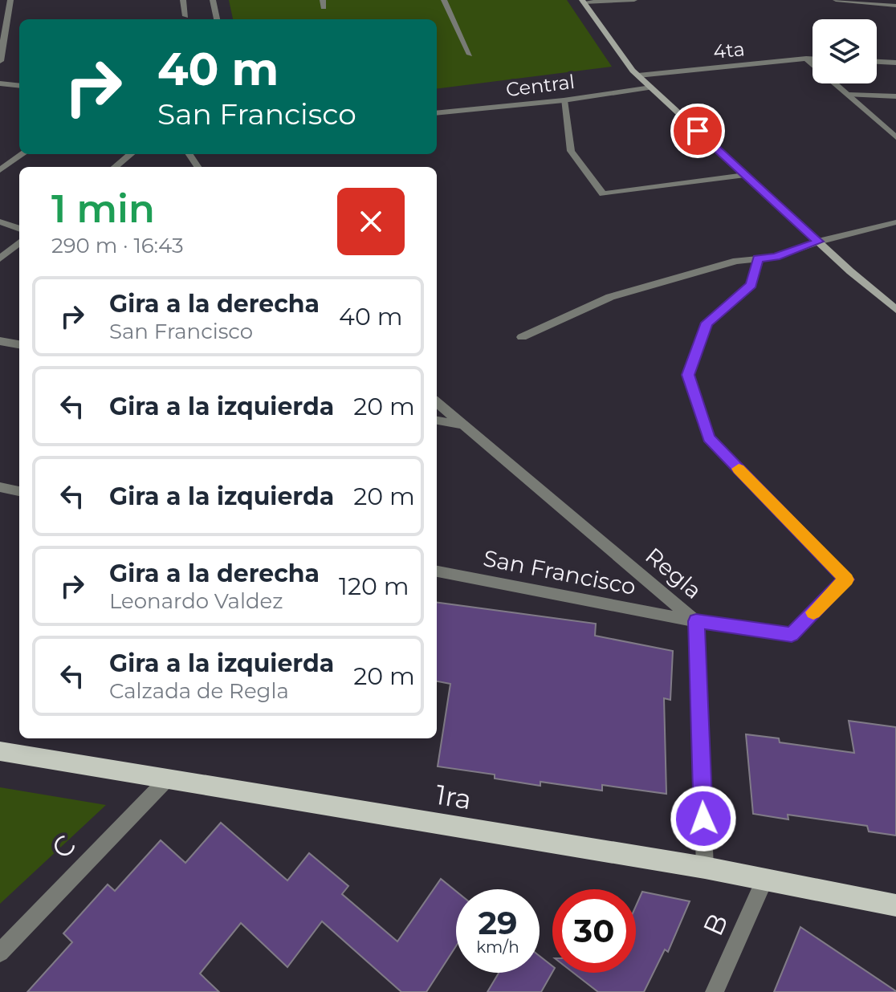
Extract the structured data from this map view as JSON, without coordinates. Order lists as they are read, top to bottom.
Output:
{
  "streets": {
    "main road": ["1ra"],
    "street": [
      "4ta",
      "Central",
      "San Francisco",
      "Regla",
      "C",
      "B"
    ]
  },
  "crossings": [
    ["San Francisco", "Regla"],
    ["Regla", "1ra"],
    ["1ra", "C"],
    ["1ra", "B"]
  ],
  "page": {
    "turn": ["40 m", "San Francisco"],
    "heading": ["1 min", "290 m · 16:43"],
    "list": [
      {
        "name": "Gira a la derecha",
        "note": "San Francisco",
        "value": "40 m"
      },
      {
        "name": "Gira a la izquierda",
        "value": "20 m"
      },
      {
        "name": "Gira a la izquierda",
        "value": "20 m"
      },
      {
        "name": "Gira a la derecha",
        "note": "Leonardo Valdez",
        "value": "120 m"
      },
      {
        "name": "Gira a la izquierda",
        "note": "Calzada de Regla",
        "value": "20 m"
      }
    ],
    "speed": "29 km/h",
    "limit": "30"
  }
}
